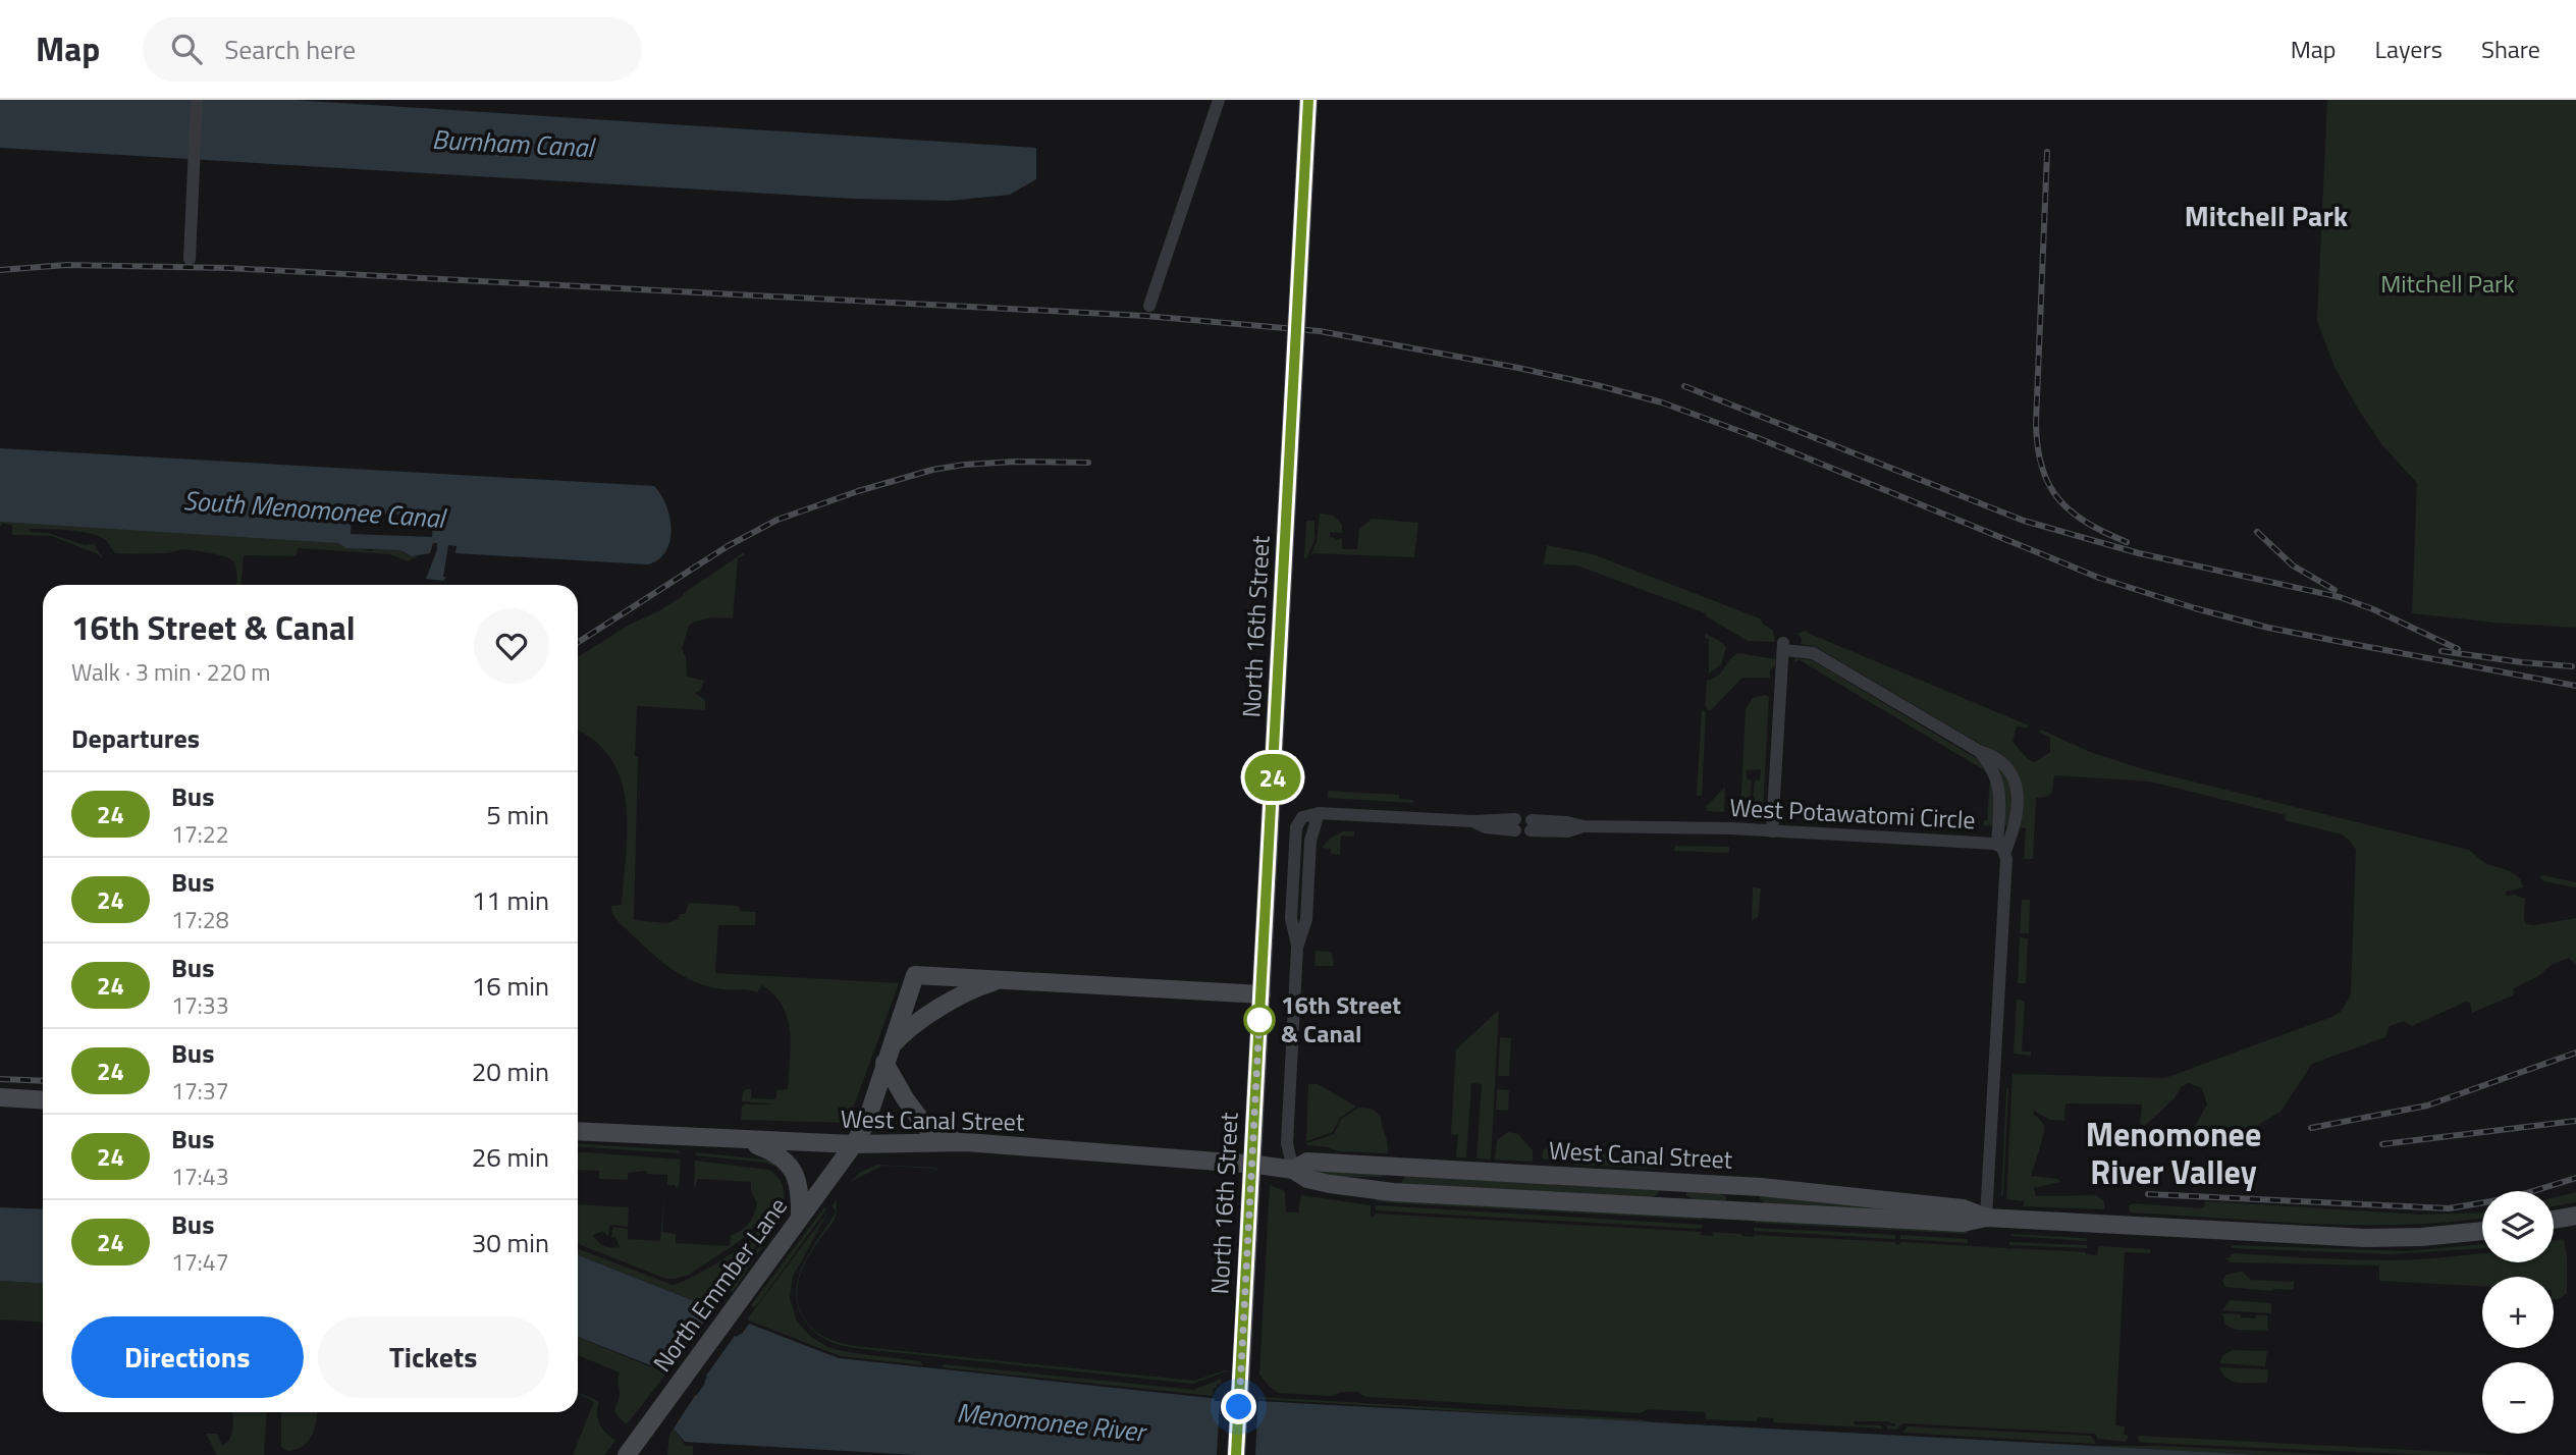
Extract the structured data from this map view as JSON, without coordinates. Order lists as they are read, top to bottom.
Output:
{
  "streets": {
    "street": [
      "North 16th Street",
      "West Potawatomi Circle",
      "West Canal Street",
      "North Emmber Lane"
    ]
  },
  "crossings": [
    ["West Potawatomi Circle", "West Canal Street"],
    ["West Canal Street", "North Emmber Lane"]
  ],
  "districts": ["Mitchell Park", "Menomonee River Valley"],
  "water": ["Burnham Canal", "South Menomonee Canal", "Menomonee River"],
  "parks": ["Mitchell Park"],
  "places": ["16th Street & Canal"],
  "lines": ["bus line 24"],
  "page": {
    "header": "Map",
    "search": "Search here",
    "nav": ["Map", "Layers", "Share"],
    "on_map": "24",
    "heading": [
      ["16th Street & Canal", "Walk · 3 min · 220 m"],
      "Departures"
    ],
    "list": [
      {
        "mark": "24",
        "name": "Bus",
        "note": "17:22",
        "value": "5 min"
      },
      {
        "mark": "24",
        "name": "Bus",
        "note": "17:28",
        "value": "11 min"
      },
      {
        "mark": "24",
        "name": "Bus",
        "note": "17:33",
        "value": "16 min"
      },
      {
        "mark": "24",
        "name": "Bus",
        "note": "17:37",
        "value": "20 min"
      },
      {
        "mark": "24",
        "name": "Bus",
        "note": "17:43",
        "value": "26 min"
      },
      {
        "mark": "24",
        "name": "Bus",
        "note": "17:47",
        "value": "30 min"
      }
    ],
    "map_buttons": ["+", "−"],
    "buttons": ["Directions", "Tickets"]
  }
}
